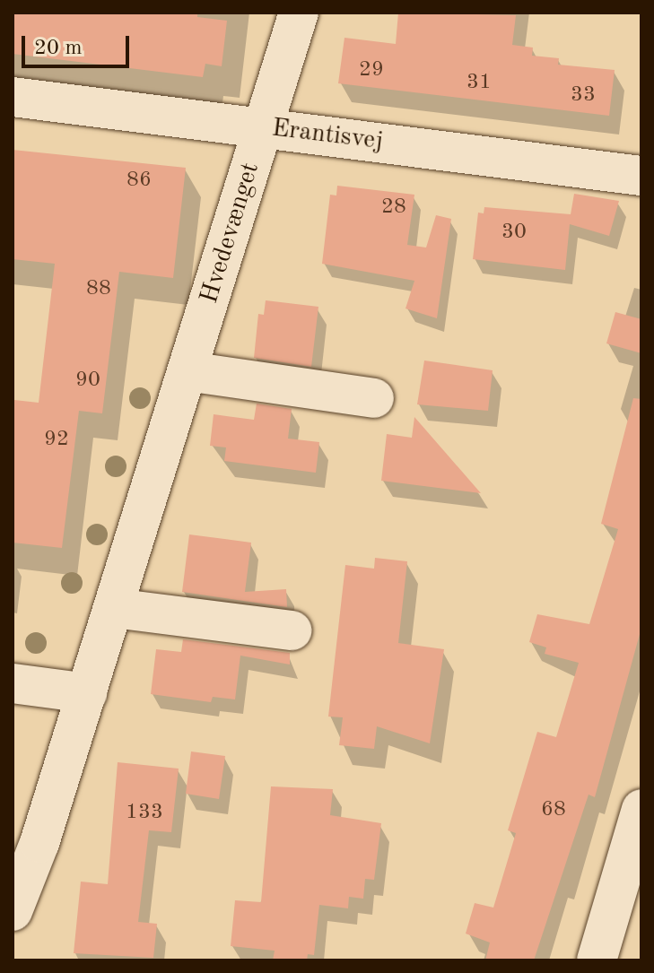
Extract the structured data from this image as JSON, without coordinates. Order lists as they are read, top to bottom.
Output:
{
  "streets": {
    "street": ["Erantisvej", "Hvedevænget"]
  },
  "crossings": [
    ["Erantisvej", "Hvedevænget"]
  ],
  "house_numbers": [
    "29",
    "31",
    "33",
    "86",
    "28",
    "30",
    "88",
    "90",
    "92",
    "68",
    "133"
  ],
  "scale_bar": "20 m"
}
